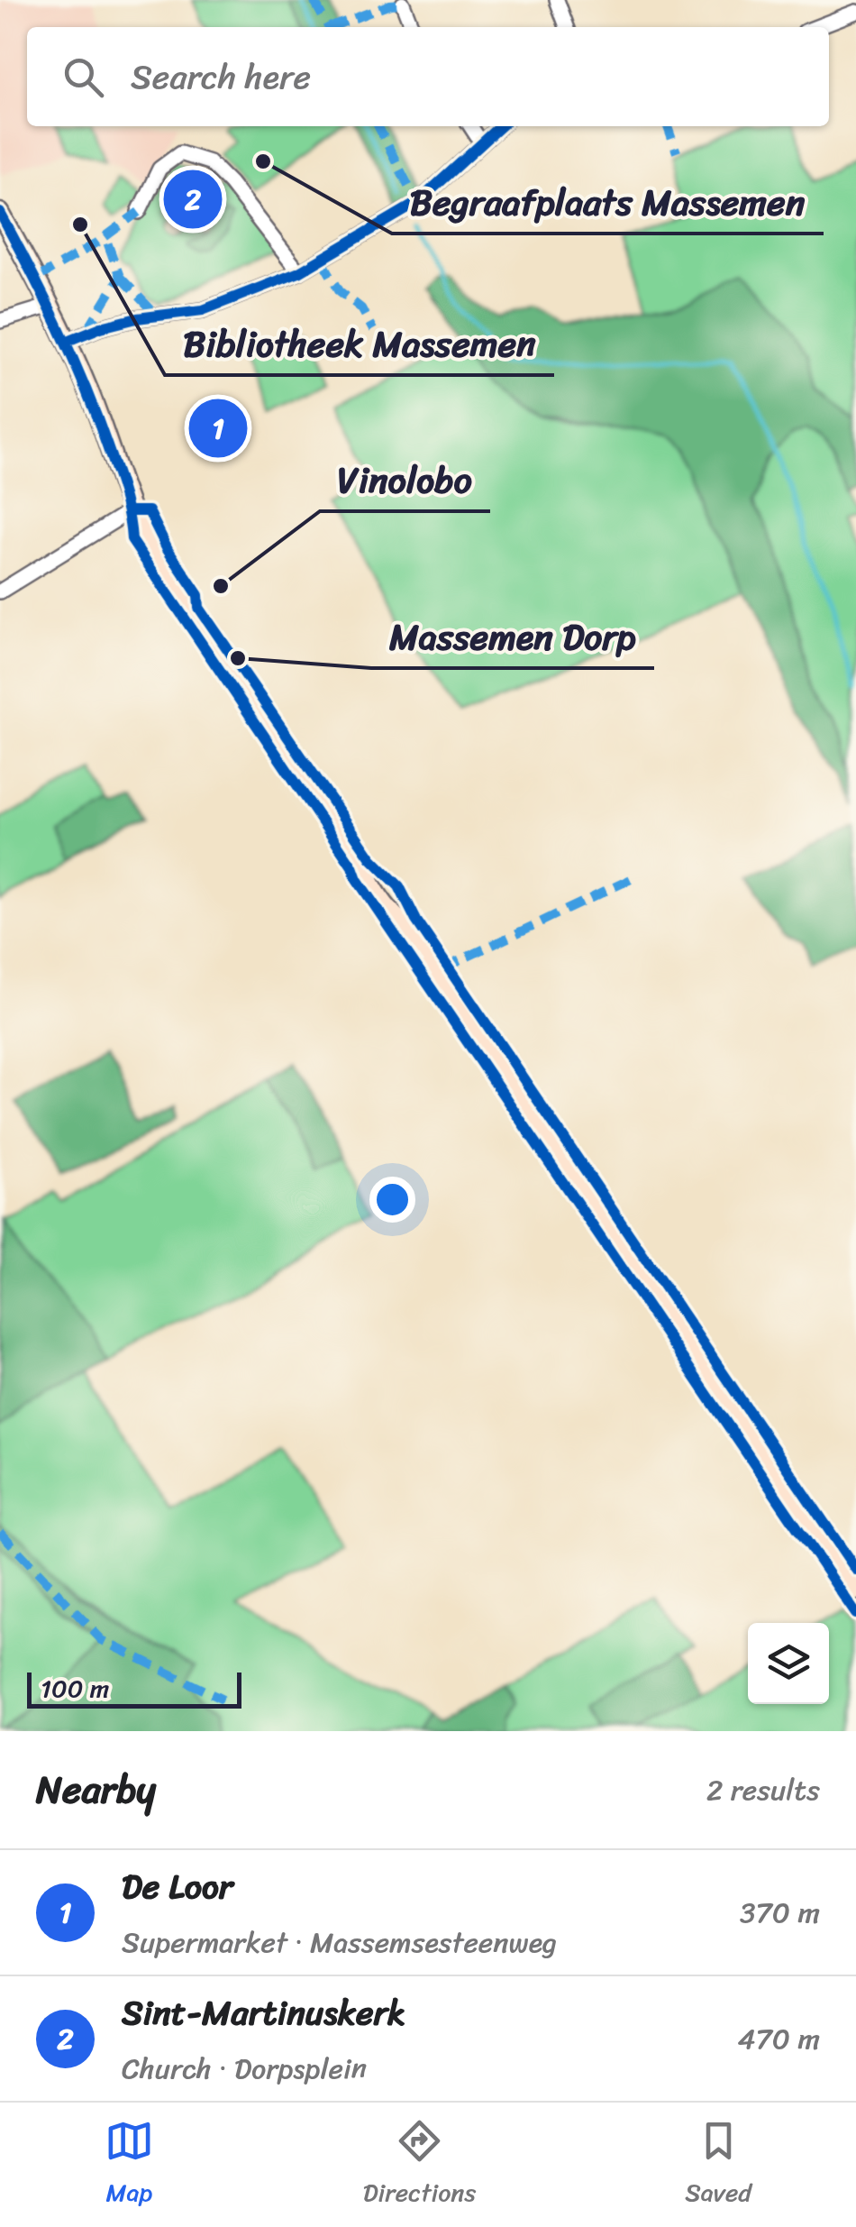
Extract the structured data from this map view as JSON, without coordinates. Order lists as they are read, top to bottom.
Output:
{
  "places": [
    "Begraafplaats Massemen",
    "Bibliotheek Massemen",
    "Vinolobo",
    "Massemen Dorp"
  ],
  "scale_bar": "100 m",
  "page": {
    "search": "Search here",
    "pins": ["2", "1"],
    "scale": "100 m",
    "heading": ["Nearby", "2 results"],
    "list": [
      {
        "mark": "1",
        "name": "De Loor",
        "note": "Supermarket · Massemsesteenweg",
        "value": "370 m"
      },
      {
        "mark": "2",
        "name": "Sint-Martinuskerk",
        "note": "Church · Dorpsplein",
        "value": "470 m"
      }
    ],
    "nav": ["Map", "Directions", "Saved"]
  }
}
